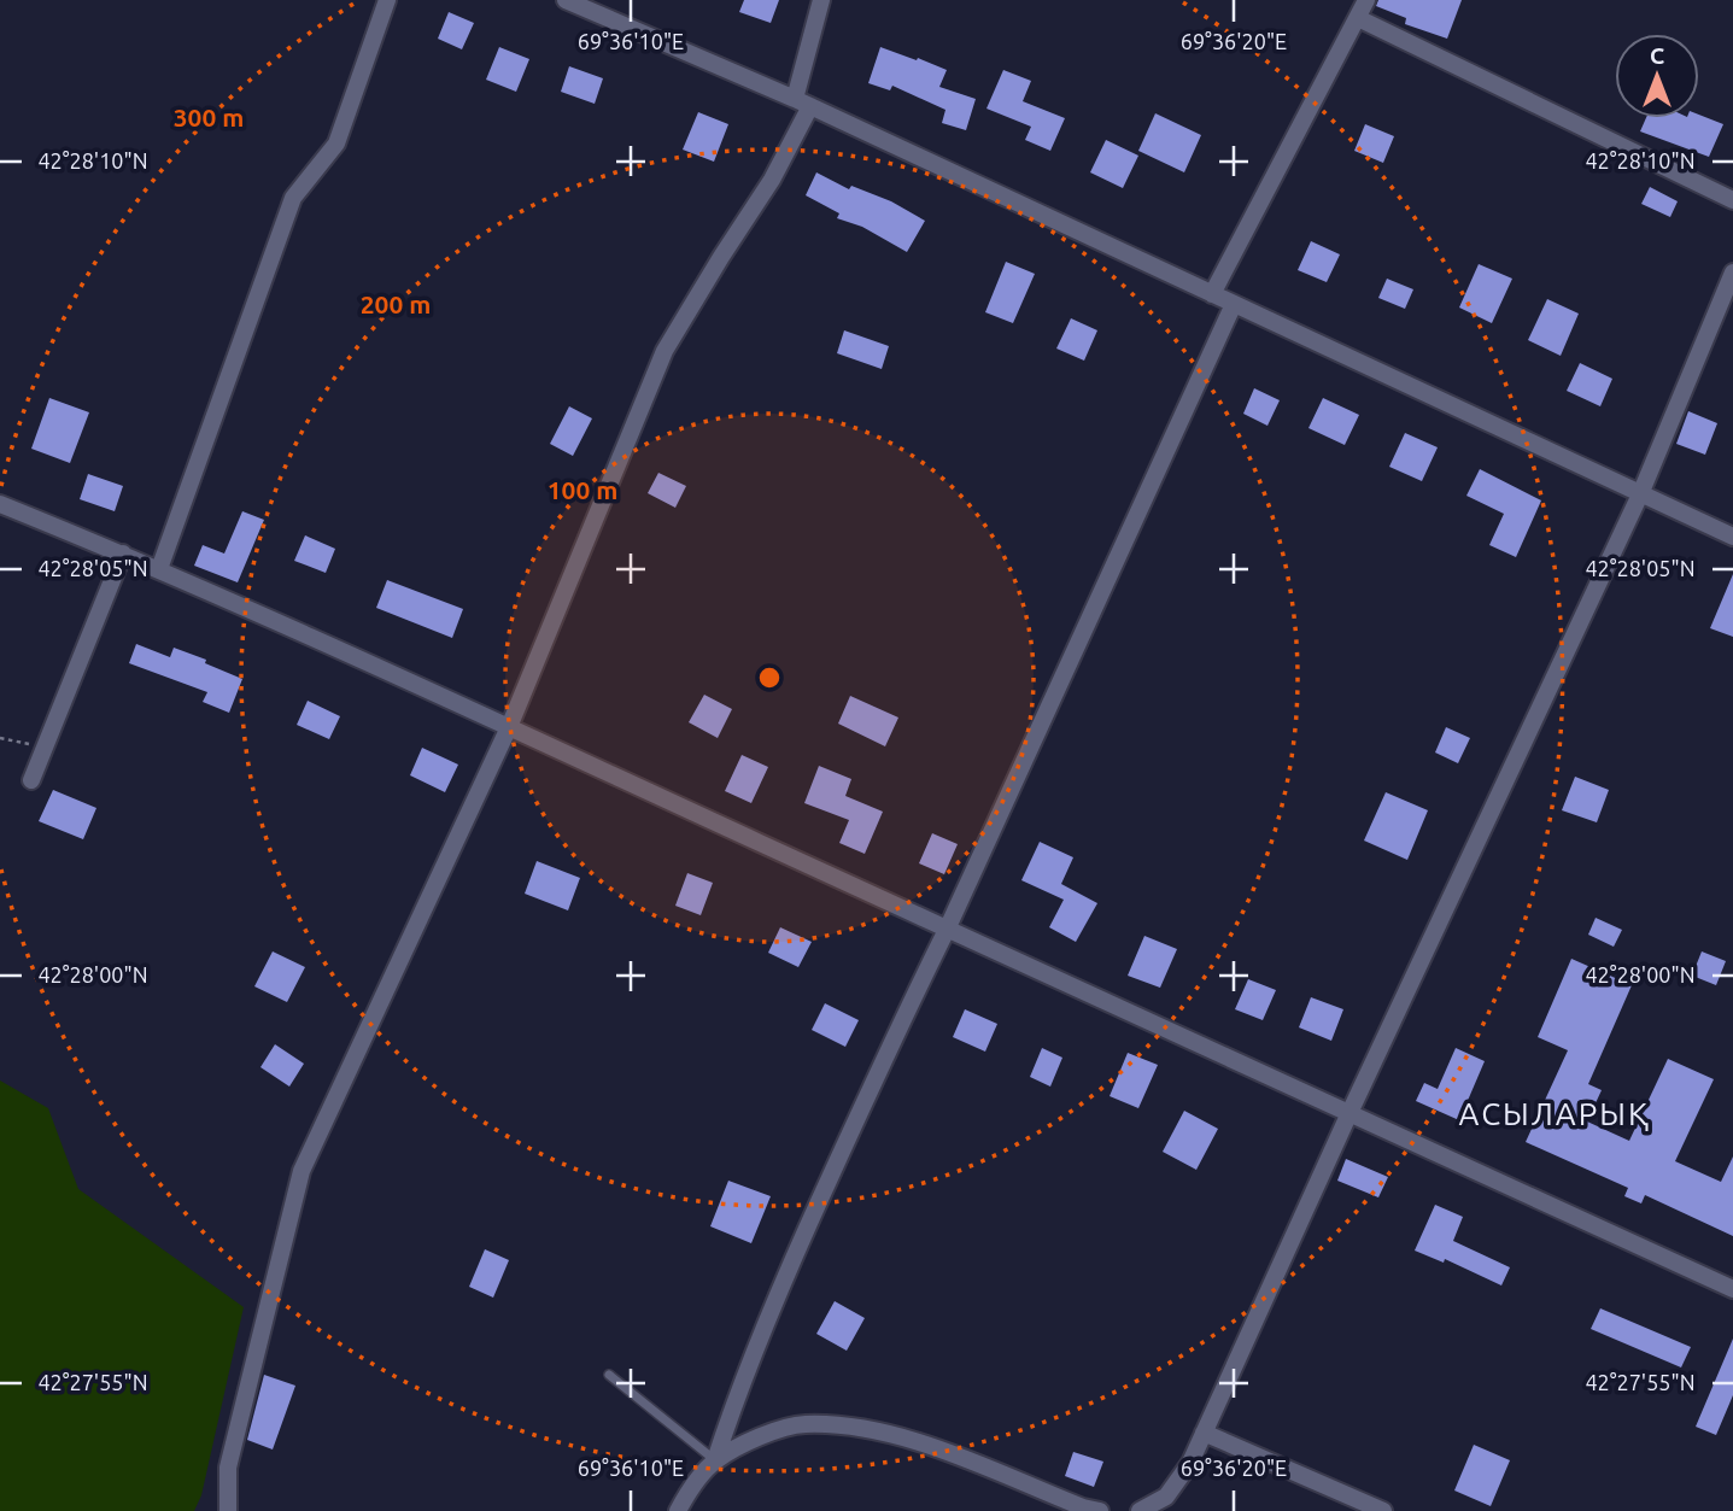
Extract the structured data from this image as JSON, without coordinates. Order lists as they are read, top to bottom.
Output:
{
  "districts": ["АСЫЛАРЫҚ"],
  "north": "top",
  "coordinates": [
    "69°36'10\"E",
    "69°36'20\"E",
    "42°28'10\"N",
    "42°28'05\"N",
    "42°28'00\"N",
    "42°27'55\"N"
  ],
  "rings": ["300 m", "200 m", "100 m"]
}
